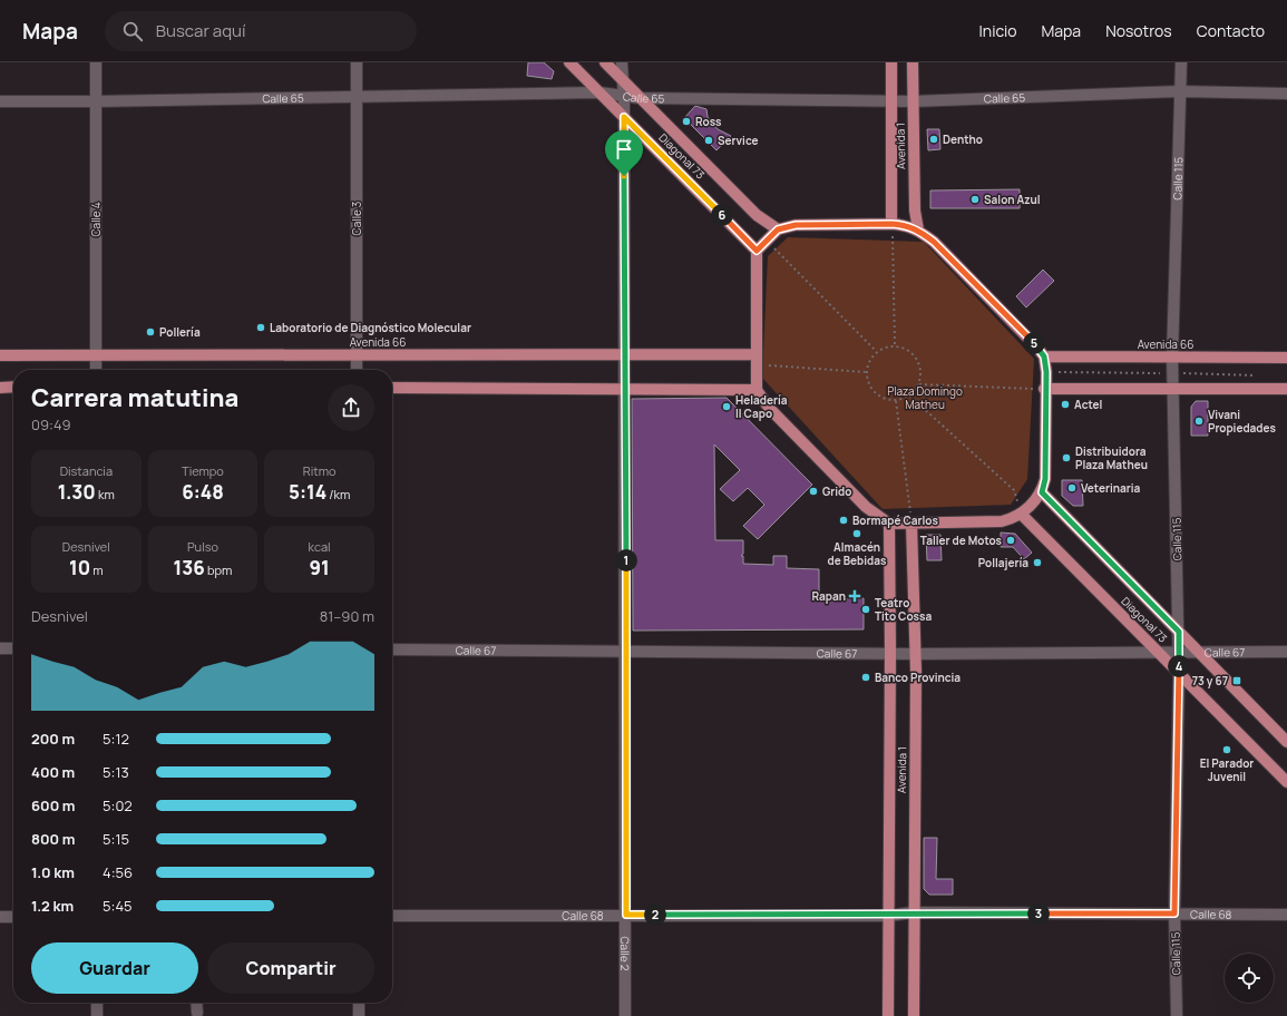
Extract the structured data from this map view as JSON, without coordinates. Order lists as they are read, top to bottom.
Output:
{
  "streets": {
    "main road": ["Avenida 1", "Diagonal 73", "Avenida 66"],
    "street": [
      "Calle 65",
      "Calle 115",
      "Calle 3",
      "Calle 4",
      "Calle 67",
      "Calle 68",
      "Calle 2"
    ]
  },
  "crossings": [
    ["Calle 65", "Avenida 1"],
    ["Calle 65", "Diagonal 73"],
    ["Calle 65", "Calle 115"],
    ["Calle 65", "Calle 3"],
    ["Calle 65", "Calle 4"],
    ["Calle 65", "Calle 2"],
    ["Avenida 1", "Calle 67"],
    ["Avenida 1", "Calle 68"],
    ["Diagonal 73", "Calle 115"],
    ["Diagonal 73", "Calle 67"],
    ["Diagonal 73", "Calle 2"],
    ["Calle 115", "Avenida 66"],
    ["Calle 115", "Calle 67"],
    ["Calle 115", "Calle 68"],
    ["Calle 3", "Avenida 66"],
    ["Calle 4", "Avenida 66"],
    ["Avenida 66", "Calle 2"],
    ["Calle 67", "Calle 2"],
    ["Calle 68", "Calle 2"]
  ],
  "parks": ["Plaza Domingo Matheu"],
  "places": {
    "other": [
      "Ross",
      "Dentho",
      "Service",
      "Salon Azul",
      "Laboratorio de Diagnóstico Molecular",
      "Pollería",
      "Actel",
      "Heladería Il Capo",
      "Vivani Propiedades",
      "Distribuidora Plaza Matheu",
      "Veterinaria",
      "Grido",
      "Bormapé Carlos",
      "Almacén de Bebidas",
      "Taller de Motos",
      "Pollajería",
      "Teatro Tito Cossa",
      "Banco Provincia",
      "El Parador Juvenil"
    ],
    "health": ["Rapan"],
    "transit": ["73 y 67"]
  },
  "page": {
    "header": "Mapa",
    "search": "Buscar aquí",
    "nav": [
      "Inicio",
      "Mapa",
      "Nosotros",
      "Contacto"
    ],
    "pins": [
      "6",
      "5",
      "1",
      "4",
      "3",
      "2"
    ],
    "heading": ["Carrera matutina", "09:49"],
    "stats": [
      ["Distancia", "1.30 km"],
      ["Tiempo", "6:48"],
      ["Ritmo", "5:14 /km"],
      ["Desnivel", "10 m"],
      ["Pulso", "136 bpm"],
      ["kcal", "91"]
    ],
    "chart": ["Desnivel", "81–90 m"],
    "list": [
      {
        "name": "200 m",
        "note": "5:12"
      },
      {
        "name": "400 m",
        "note": "5:13"
      },
      {
        "name": "600 m",
        "note": "5:02"
      },
      {
        "name": "800 m",
        "note": "5:15"
      },
      {
        "name": "1.0 km",
        "note": "4:56"
      },
      {
        "name": "1.2 km",
        "note": "5:45"
      }
    ],
    "buttons": ["Guardar", "Compartir"]
  }
}
